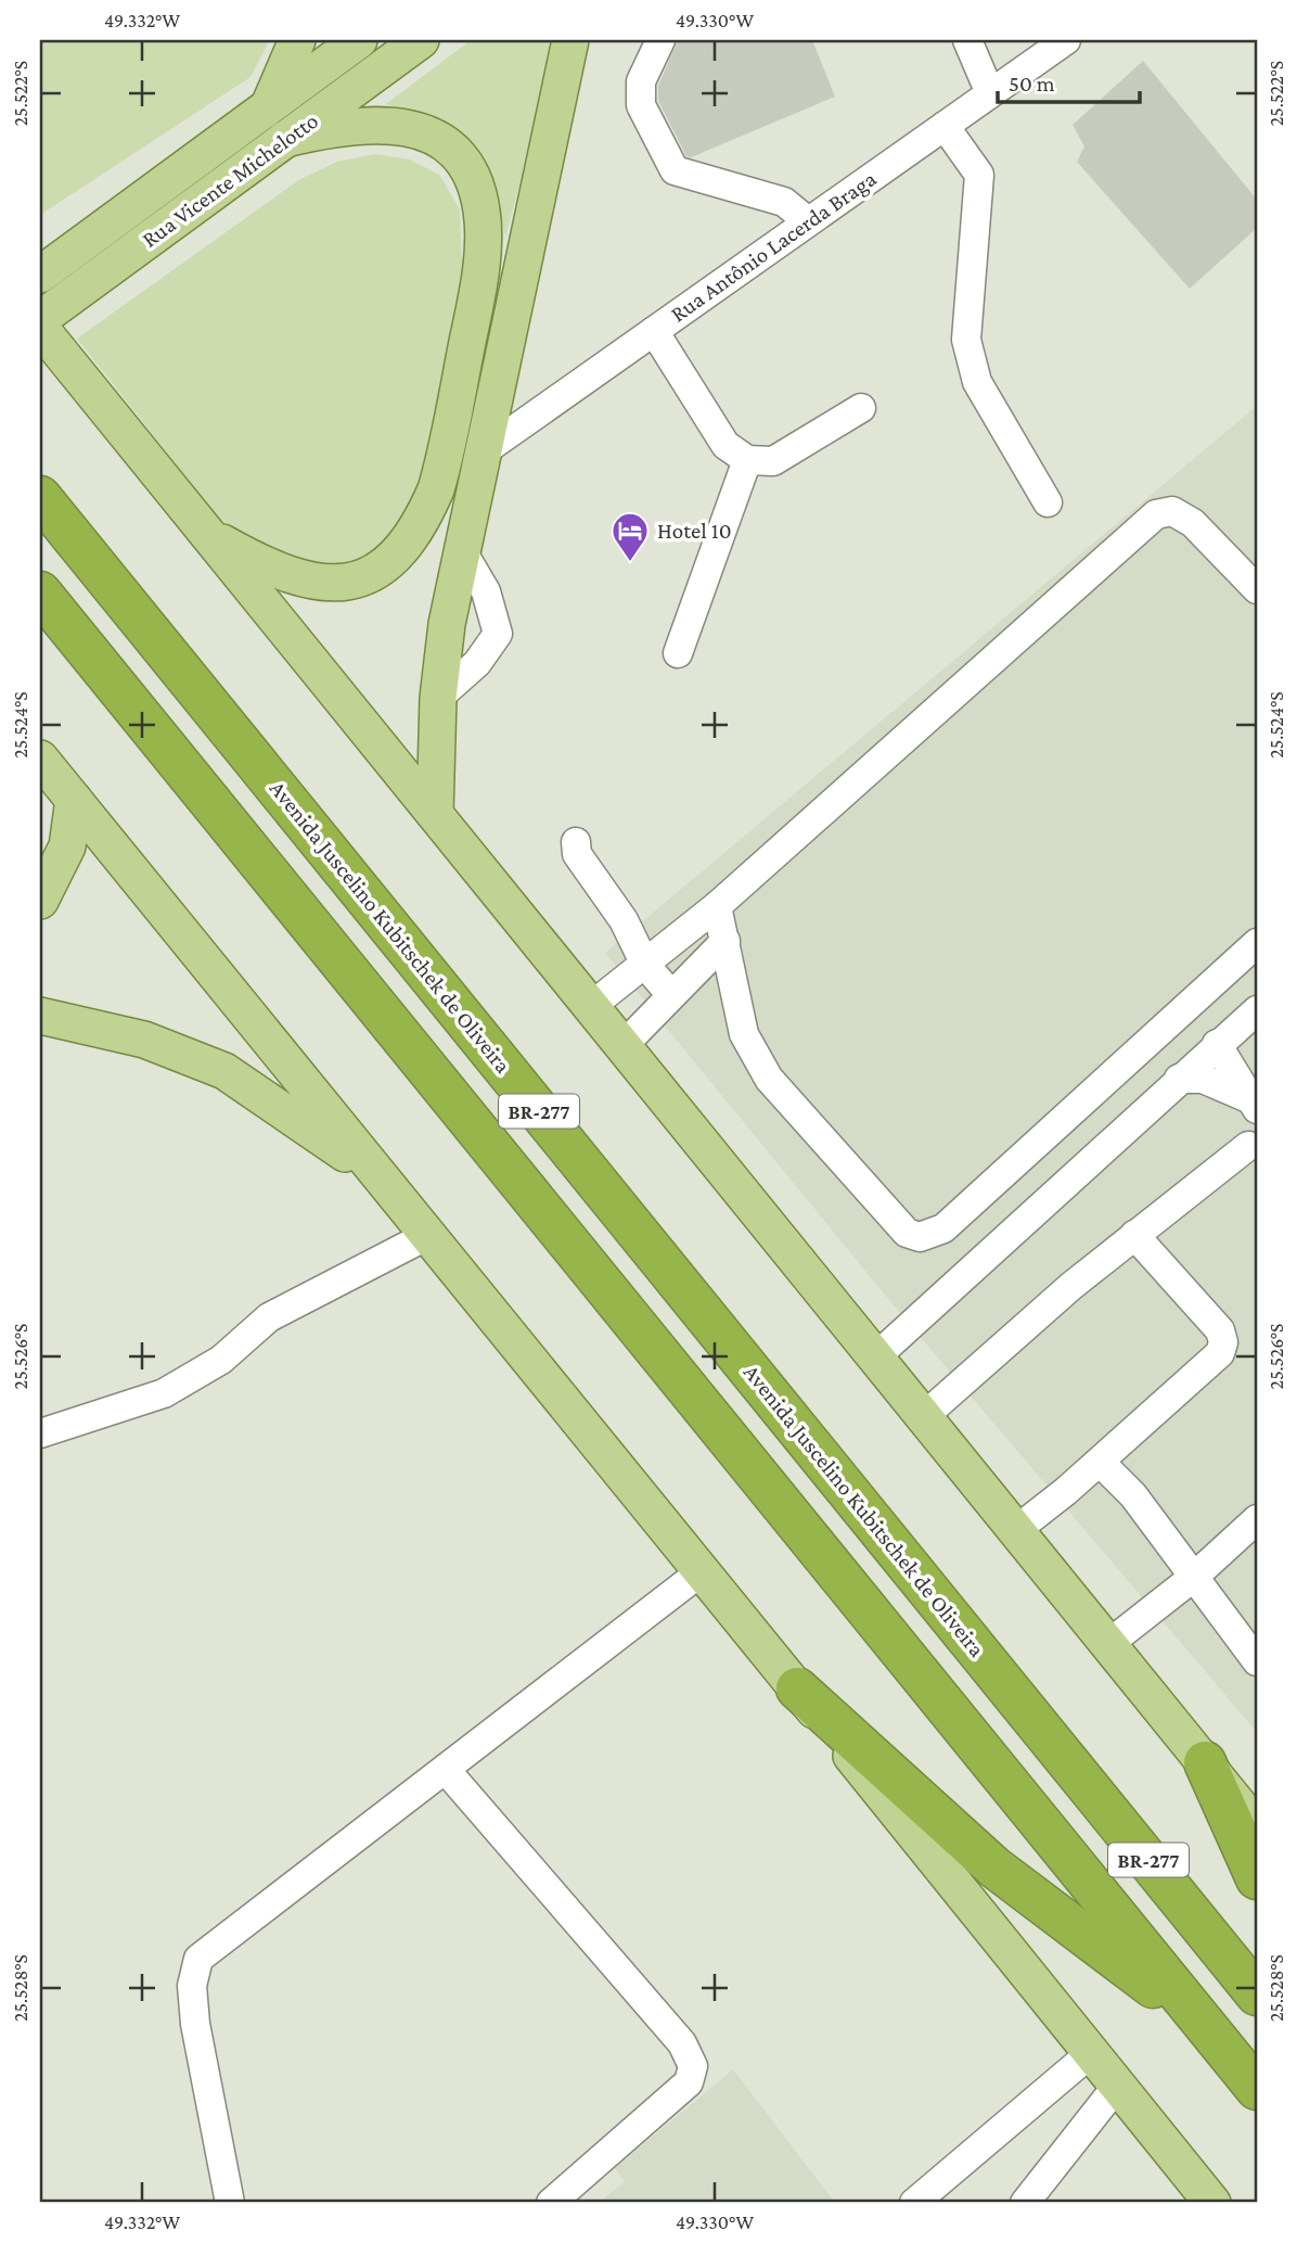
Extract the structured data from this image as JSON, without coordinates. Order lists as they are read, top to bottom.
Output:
{
  "streets": {
    "highway": ["Avenida Juscelino Kubitschek de Oliveira", "BR-277"],
    "main road": ["Rua Vicente Michelotto"],
    "street": ["Rua Antônio Lacerda Braga"]
  },
  "places": {
    "hotel": ["Hotel 10"]
  },
  "scale_bar": "50 m",
  "coordinates": [
    "49.332°W",
    "49.330°W",
    "25.522°S",
    "25.524°S",
    "25.526°S",
    "25.528°S"
  ]
}
